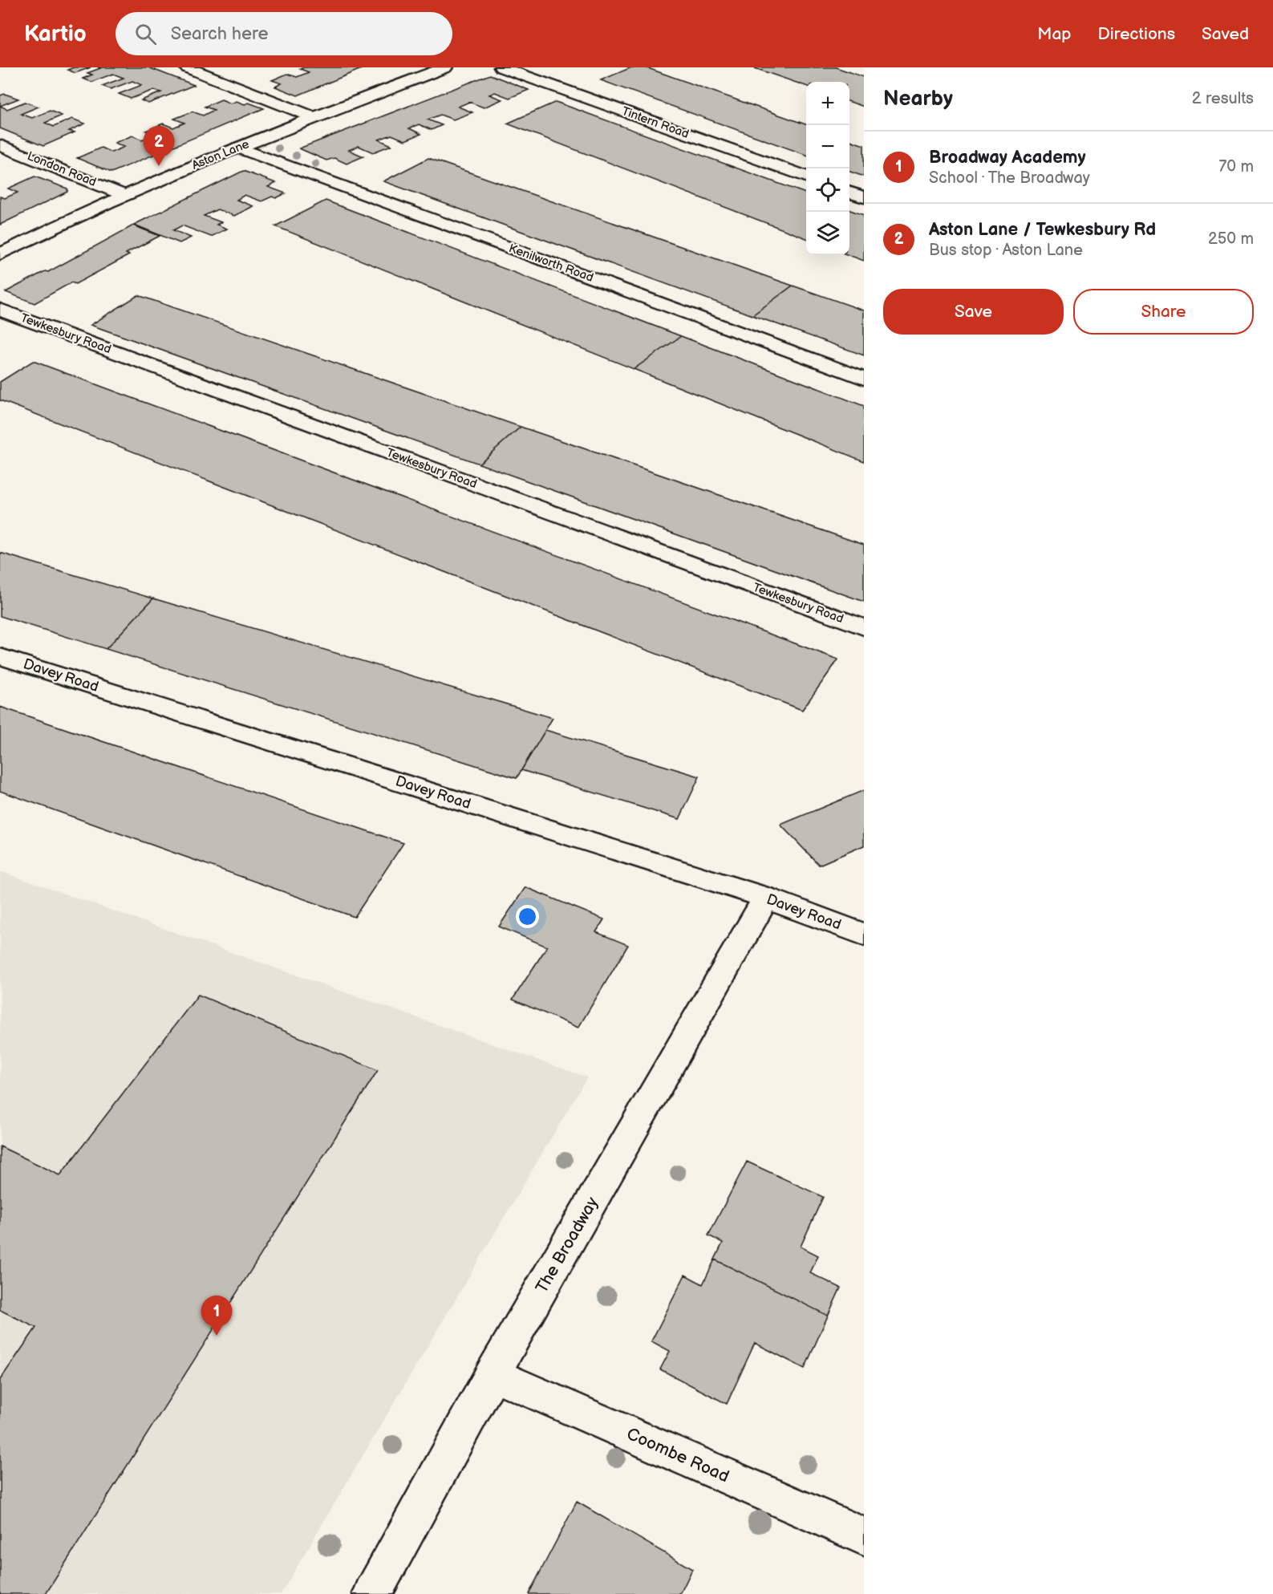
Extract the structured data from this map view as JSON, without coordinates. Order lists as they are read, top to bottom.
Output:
{
  "streets": {
    "street": [
      "Tintern Road",
      "Aston Lane",
      "London Road",
      "Kenilworth Road",
      "Tewkesbury Road",
      "Davey Road",
      "The Broadway",
      "Coombe Road"
    ]
  },
  "crossings": [
    ["Aston Lane", "London Road"],
    ["Aston Lane", "Kenilworth Road"],
    ["Davey Road", "The Broadway"],
    ["The Broadway", "Coombe Road"]
  ],
  "page": {
    "header": "Kartio",
    "search": "Search here",
    "nav": ["Map", "Directions", "Saved"],
    "heading": ["Nearby", "2 results"],
    "map_buttons": ["+", "−"],
    "pins": ["2", "1"],
    "list": [
      {
        "mark": "1",
        "name": "Broadway Academy",
        "note": "School · The Broadway",
        "value": "70 m"
      },
      {
        "mark": "2",
        "name": "Aston Lane / Tewkesbury Rd",
        "note": "Bus stop · Aston Lane",
        "value": "250 m"
      }
    ],
    "buttons": ["Save", "Share"]
  }
}
